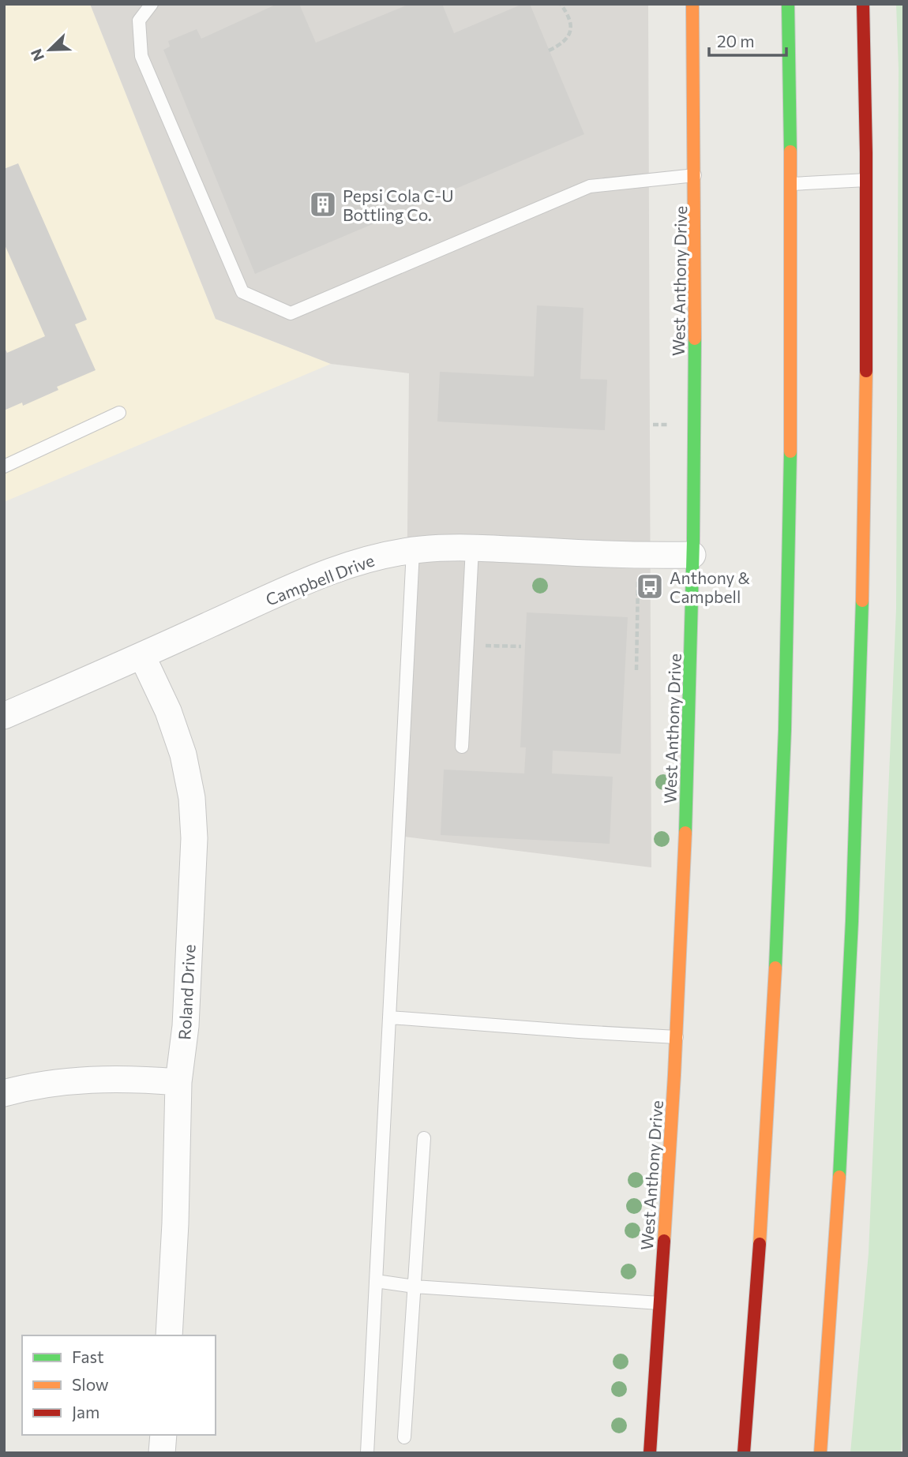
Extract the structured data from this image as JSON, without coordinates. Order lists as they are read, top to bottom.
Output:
{
  "streets": {
    "main road": ["West Anthony Drive"],
    "street": ["Campbell Drive", "Roland Drive"]
  },
  "crossings": [
    ["West Anthony Drive", "Campbell Drive"],
    ["Campbell Drive", "Roland Drive"]
  ],
  "places": {
    "building": ["Pepsi Cola C-U Bottling Co."],
    "bus stop": ["Anthony & Campbell"]
  },
  "legend": ["Fast", "Slow", "Jam"],
  "scale_bar": "20 m",
  "north": "bottom left"
}
